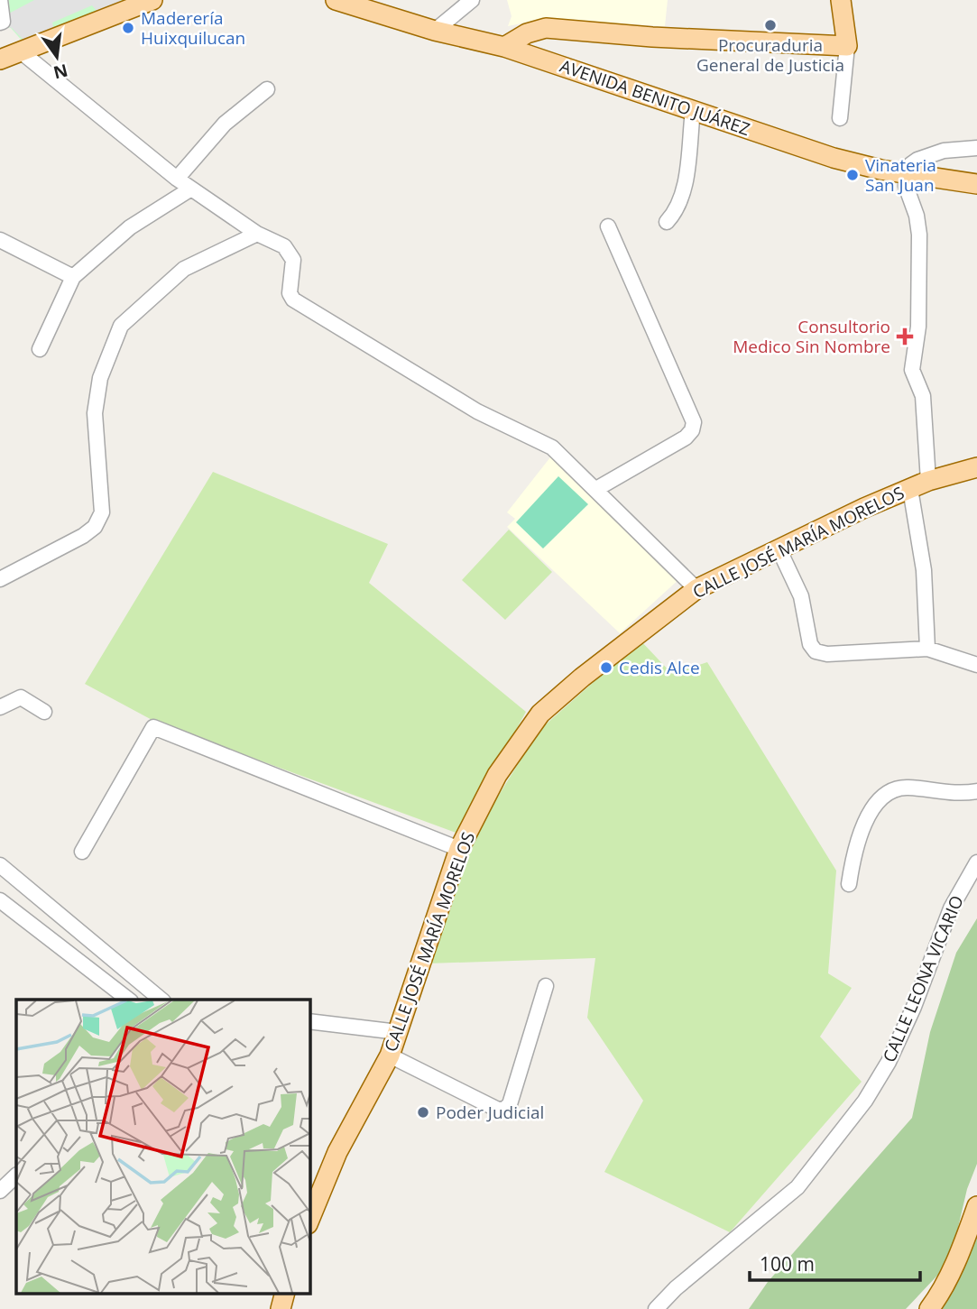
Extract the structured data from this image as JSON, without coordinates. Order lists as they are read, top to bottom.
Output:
{
  "streets": {
    "main road": ["AVENIDA BENITO JUÁREZ", "CALLE JOSÉ MARÍA MORELOS"],
    "street": ["CALLE LEONA VICARIO"]
  },
  "places": {
    "other": [
      "Procuraduria General de Justicia",
      "Maderería Huixquilucan",
      "Vinateria San Juan",
      "Cedis Alce",
      "Poder Judicial"
    ],
    "health": ["Consultorio Medico Sin Nombre"]
  },
  "scale_bar": "100 m",
  "north": "bottom"
}
